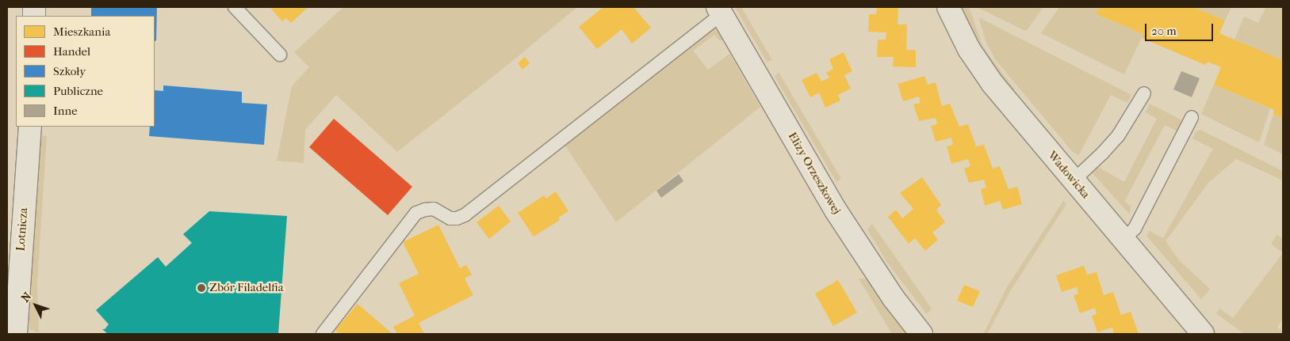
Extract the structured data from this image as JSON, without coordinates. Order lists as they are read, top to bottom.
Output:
{
  "streets": {
    "street": ["Elizy Orzeszkowej", "Wadowicka", "Lotnicza"]
  },
  "places": ["Zbór Filadelfia"],
  "legend": [
    "Mieszkania",
    "Handel",
    "Szkoły",
    "Publiczne",
    "Inne"
  ],
  "scale_bar": "20 m",
  "north": "top left"
}
